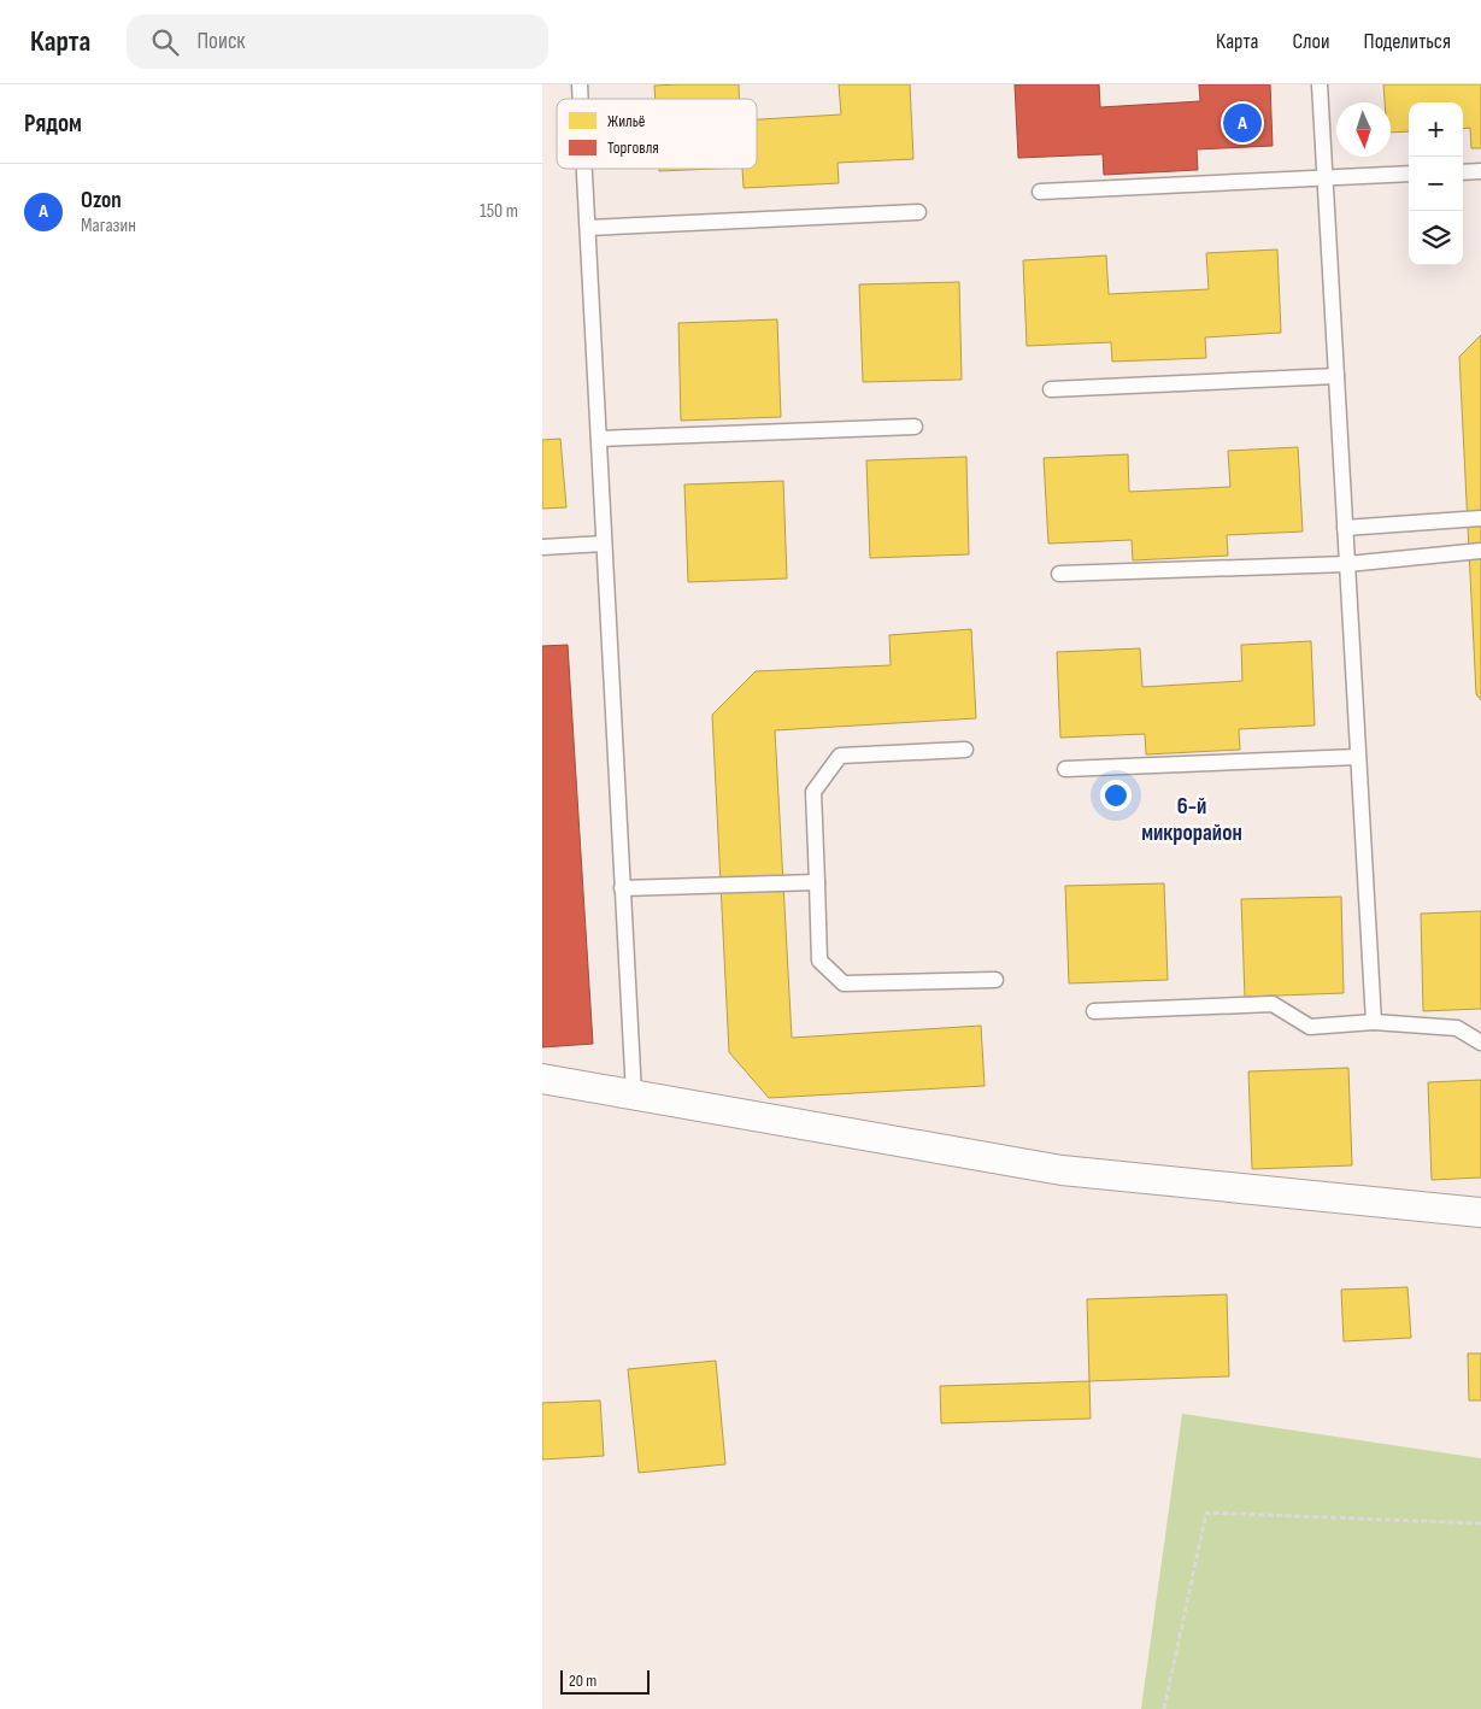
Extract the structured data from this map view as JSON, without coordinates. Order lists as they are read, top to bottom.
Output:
{
  "districts": ["6-й микрорайон"],
  "legend": ["Жильё", "Торговля"],
  "scale_bar": "20 m",
  "north": "bottom",
  "page": {
    "header": "Карта",
    "search": "Поиск",
    "nav": ["Карта", "Слои", "Поделиться"],
    "heading": "Рядом",
    "pins": "A",
    "map_buttons": ["+", "−"],
    "list": [
      {
        "mark": "A",
        "name": "Ozon",
        "note": "Магазин",
        "value": "150 m"
      }
    ],
    "scale": "20 m"
  }
}
